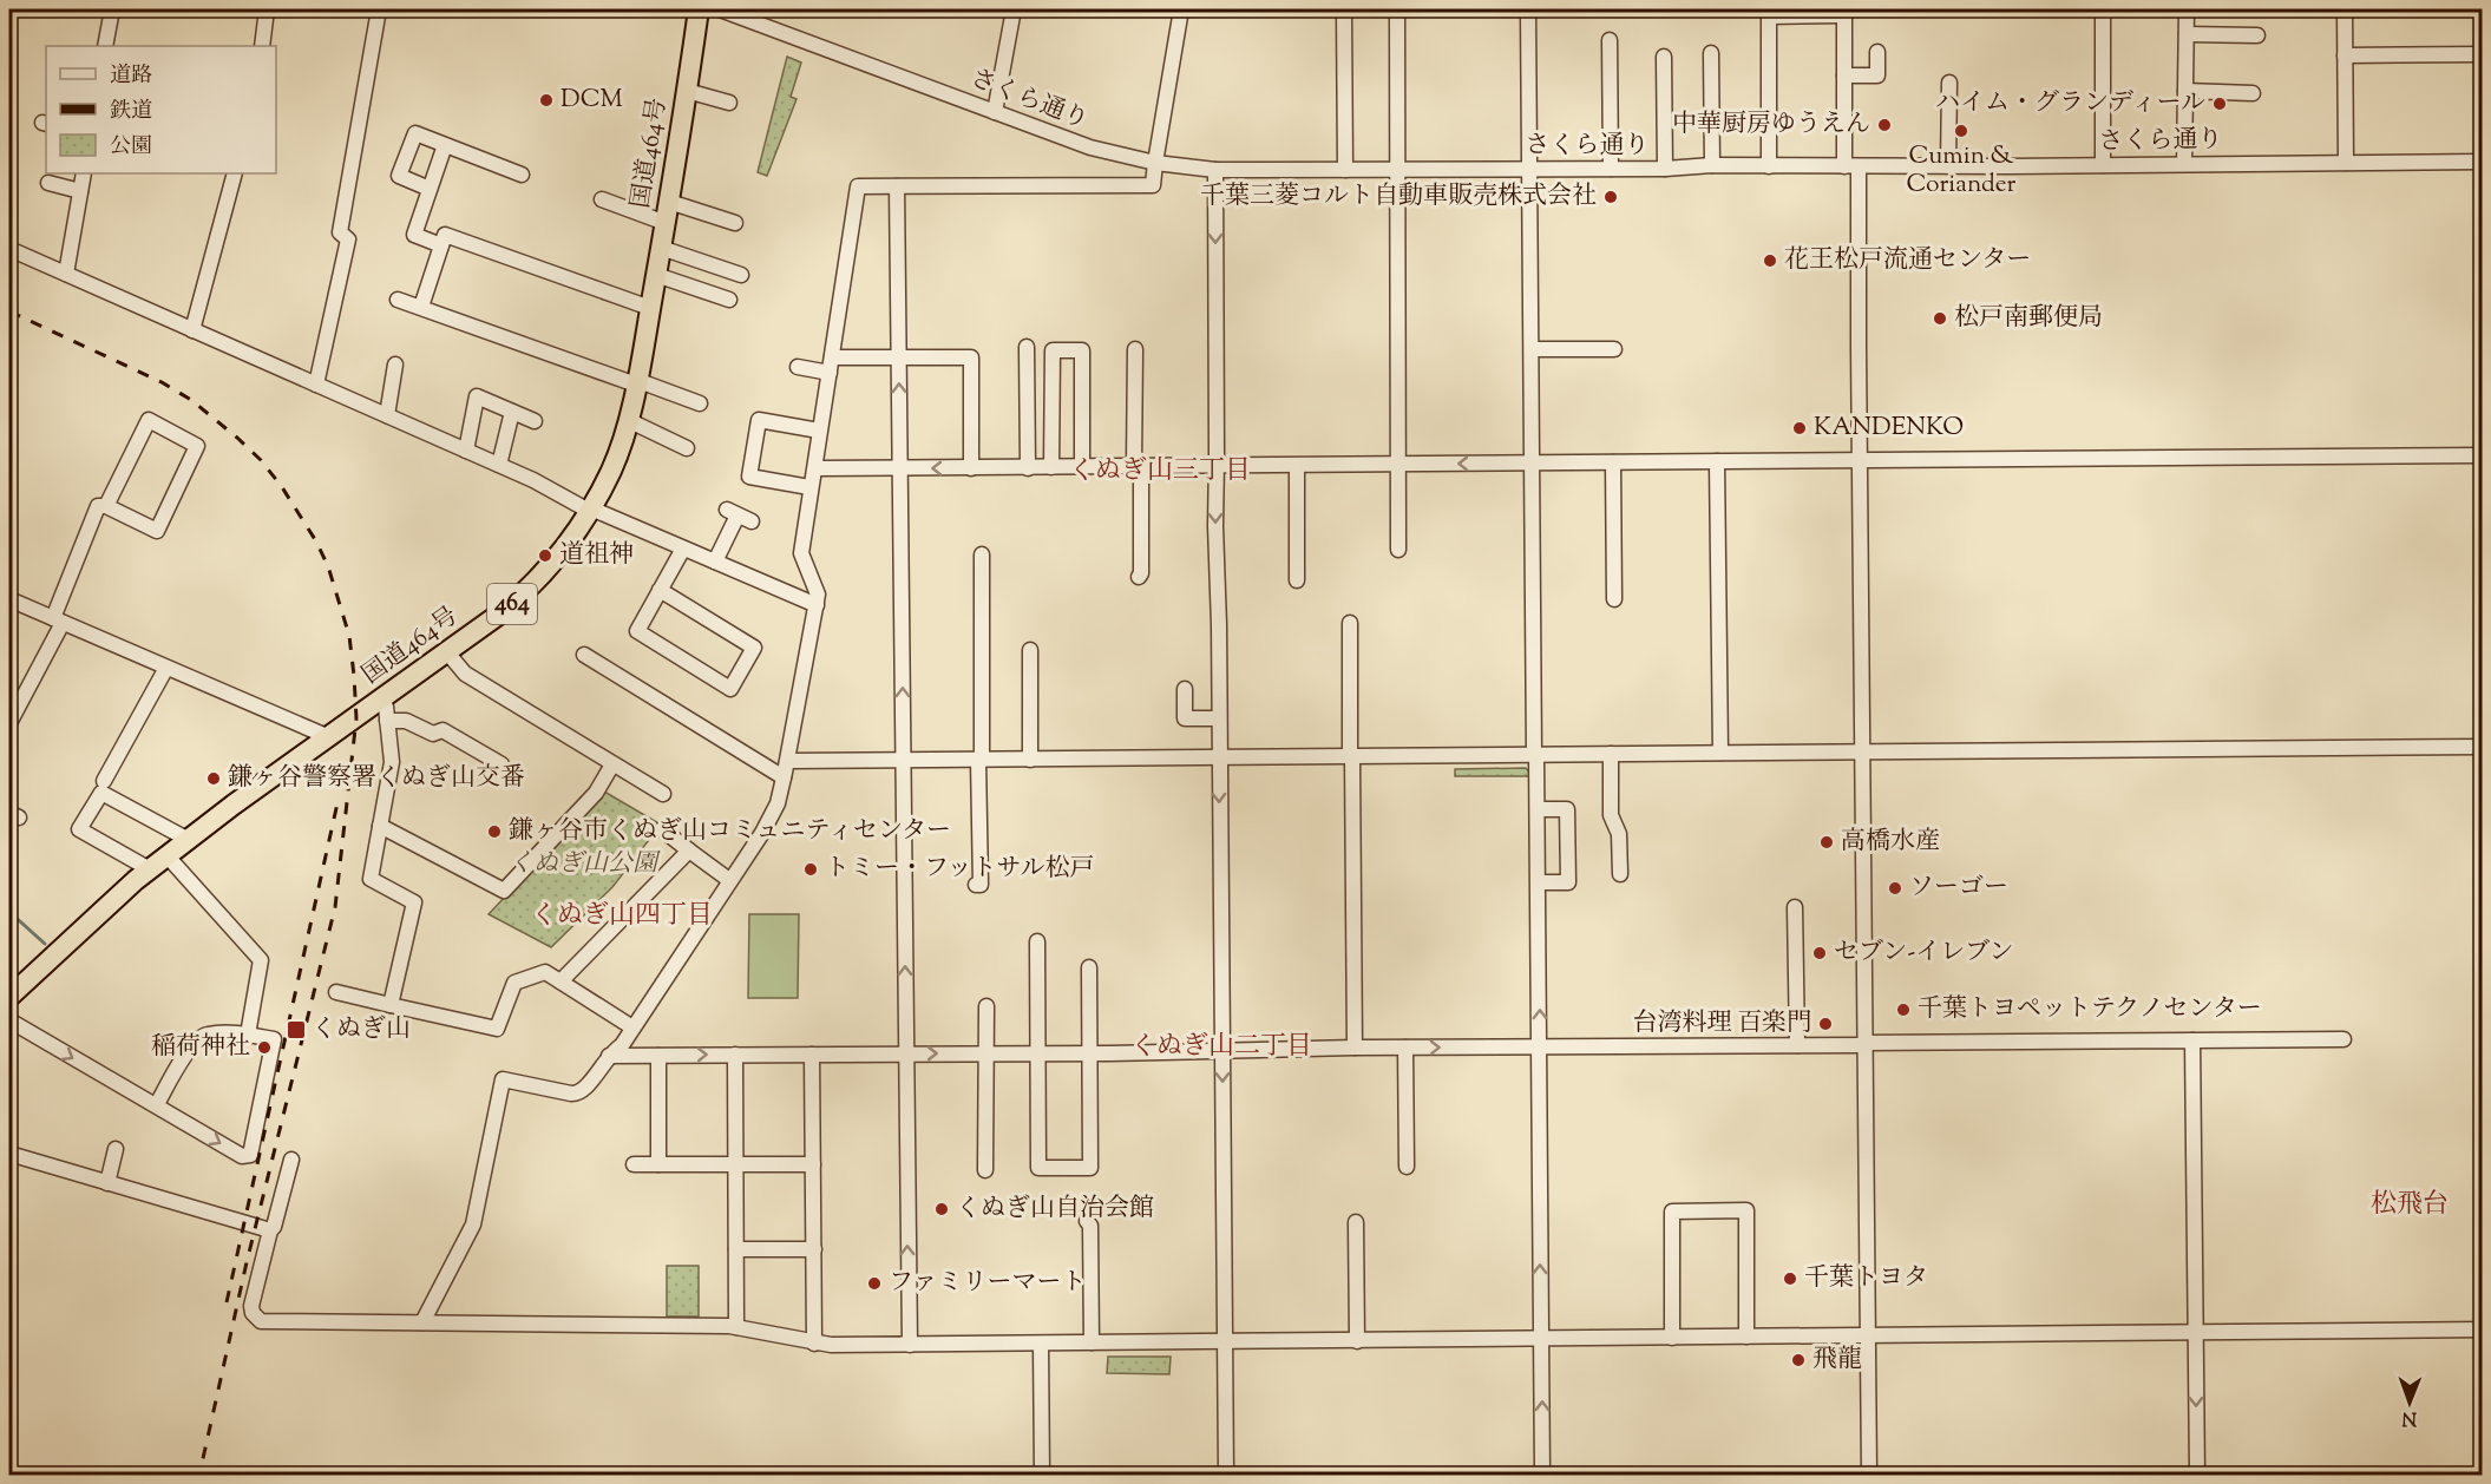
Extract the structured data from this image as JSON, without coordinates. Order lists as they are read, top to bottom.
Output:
{
  "streets": {
    "highway": ["国道464号", "464"],
    "street": ["さくら通り"]
  },
  "districts": [
    "くぬぎ山三丁目",
    "くぬぎ山四丁目",
    "くぬぎ山二丁目",
    "松飛台"
  ],
  "parks": ["くぬぎ山公園"],
  "places": {
    "other": [
      "DCM",
      "ハイム・グランディール",
      "中華厨房ゆうえん",
      "Cumin & Coriander",
      "千葉三菱コルト自動車販売株式会社",
      "花王松戸流通センター",
      "松戸南郵便局",
      "KANDENKO",
      "道祖神",
      "鎌ヶ谷警察署くぬぎ山交番",
      "鎌ヶ谷市くぬぎ山コミュニティセンター",
      "高橋水産",
      "トミー・フットサル松戸",
      "ソーゴー",
      "セブン-イレブン",
      "千葉トヨペットテクノセンター",
      "台湾料理 百楽門",
      "稲荷神社",
      "くぬぎ山自治会館",
      "千葉トヨタ",
      "ファミリーマート",
      "飛龍"
    ],
    "transit": ["くぬぎ山"]
  },
  "legend": ["道路", "鉄道", "公園"],
  "north": "bottom"
}
